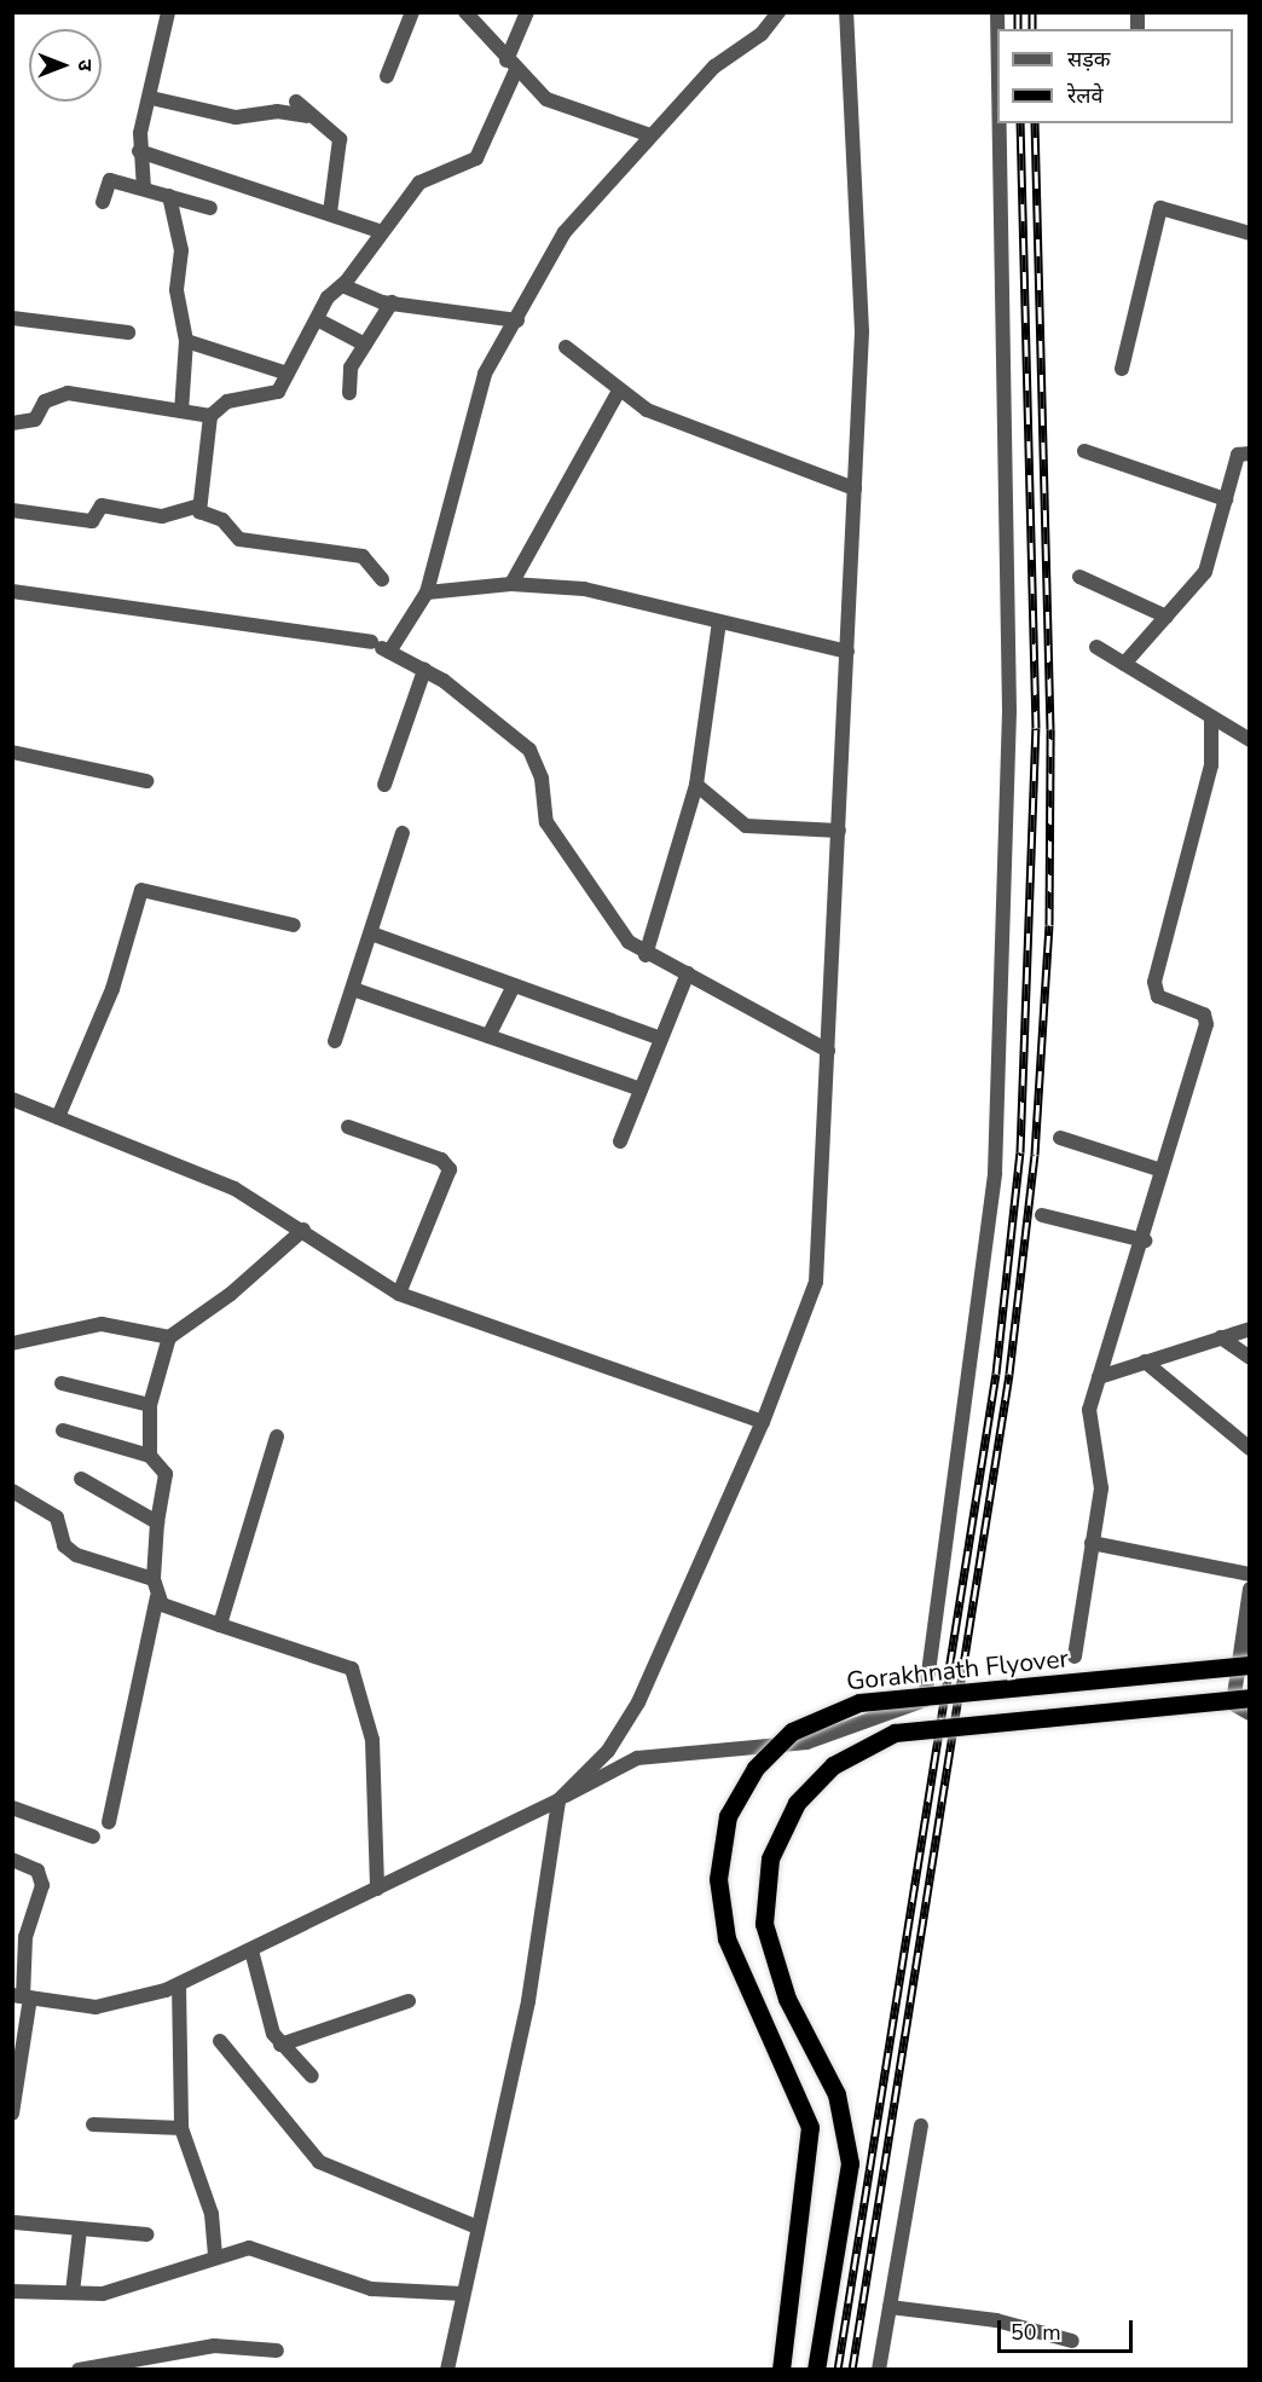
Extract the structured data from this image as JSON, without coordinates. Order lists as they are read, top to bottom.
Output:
{
  "streets": {
    "main road": ["Gorakhnath Flyover"]
  },
  "legend": ["सड़क", "रेलवे"],
  "scale_bar": "50 m",
  "north": "right"
}
